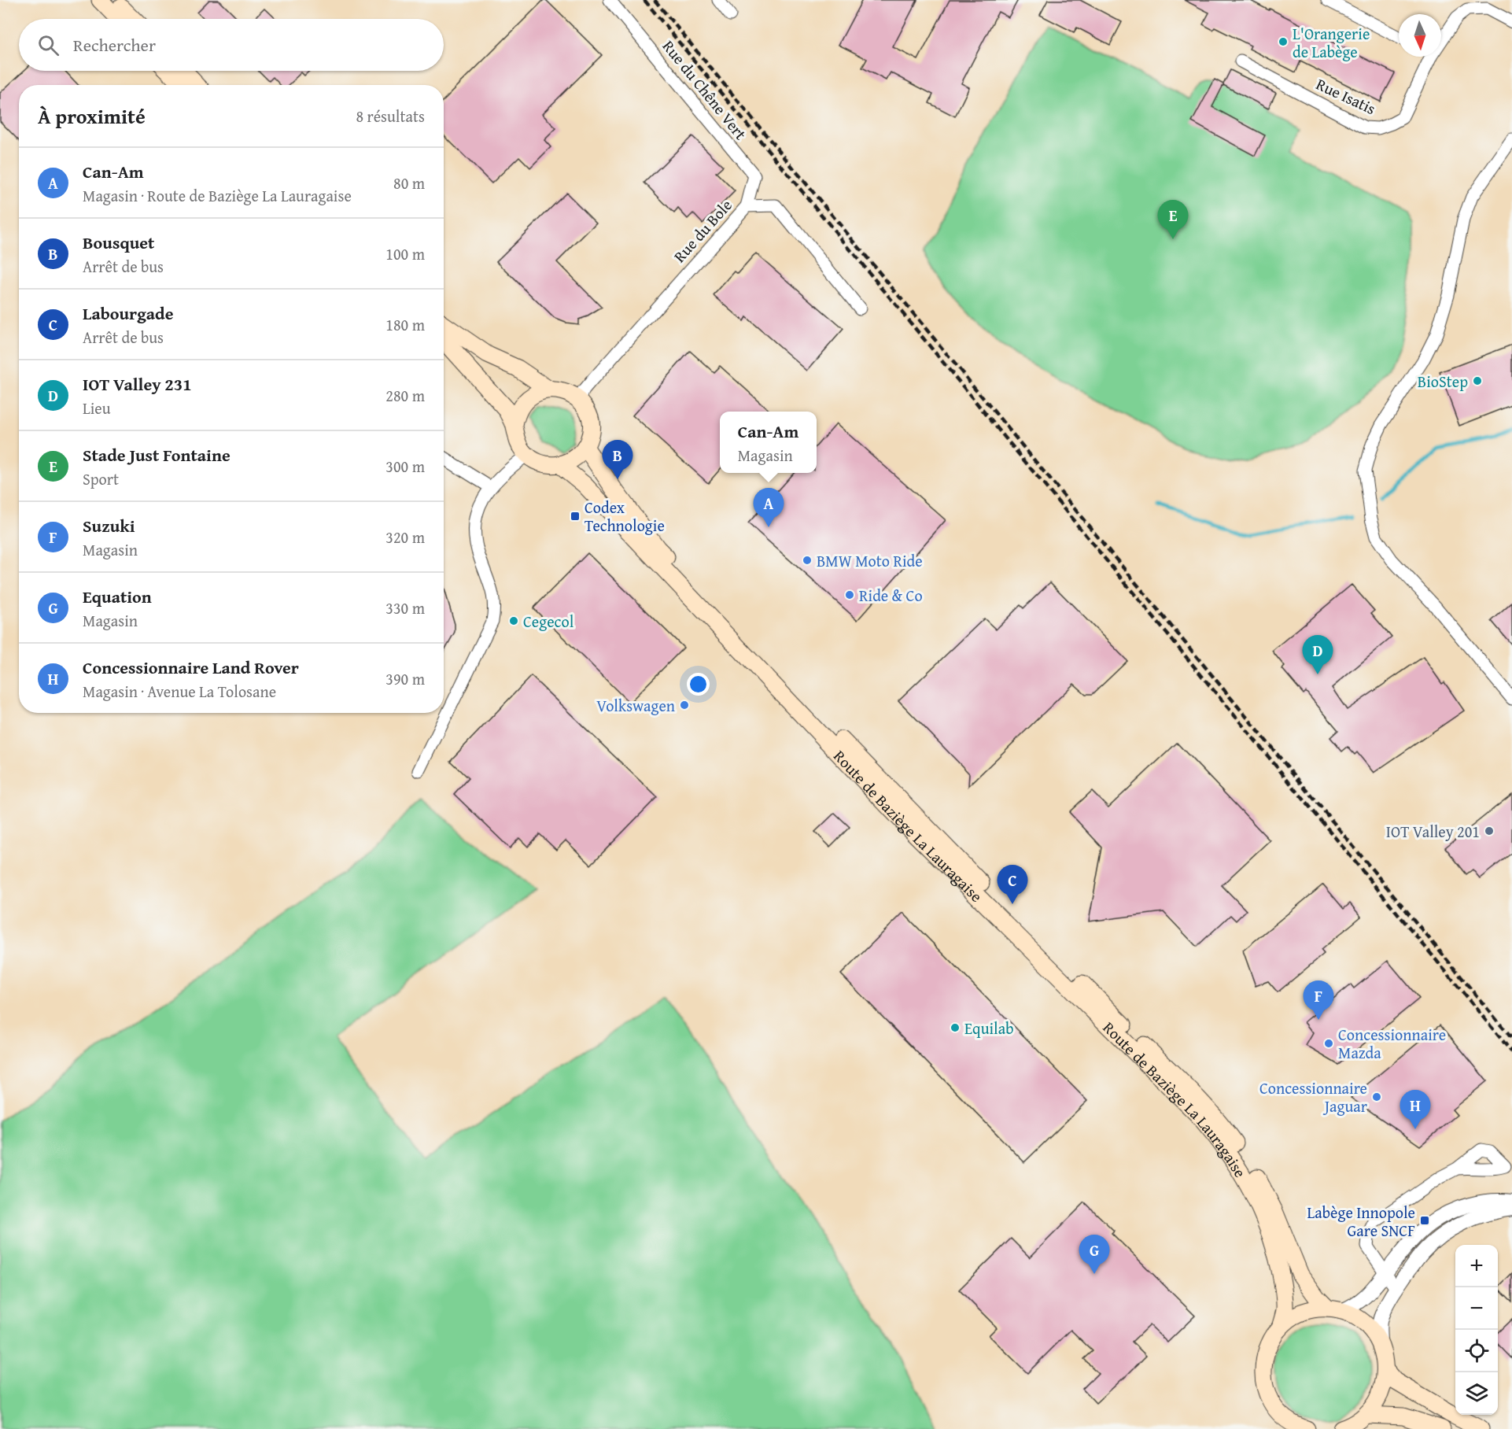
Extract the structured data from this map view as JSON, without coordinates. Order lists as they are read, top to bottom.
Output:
{
  "streets": {
    "main road": ["Route de Baziège La Lauragaise"],
    "street": ["Rue du Chêne Vert", "Rue Isatis", "Rue du Bole"]
  },
  "crossings": [
    ["Rue du Chêne Vert", "Rue du Bole"],
    ["Rue du Bole", "Route de Baziège La Lauragaise"]
  ],
  "places": {
    "other": [
      "L'Orangerie de Labège",
      "BioStep",
      "BMW Moto Ride",
      "Ride & Co",
      "Cegecol",
      "Volkswagen",
      "IOT Valley 201",
      "Equilab",
      "Concessionnaire Mazda",
      "Concessionnaire Jaguar"
    ],
    "transit": ["Codex Technologie", "Labège Innopole Gare SNCF"]
  },
  "north": "bottom",
  "page": {
    "search": "Rechercher",
    "heading": ["À proximité", "8 résultats"],
    "list": [
      {
        "mark": "A",
        "name": "Can-Am",
        "note": "Magasin · Route de Baziège La Lauragaise",
        "value": "80 m"
      },
      {
        "mark": "B",
        "name": "Bousquet",
        "note": "Arrêt de bus",
        "value": "100 m"
      },
      {
        "mark": "C",
        "name": "Labourgade",
        "note": "Arrêt de bus",
        "value": "180 m"
      },
      {
        "mark": "D",
        "name": "IOT Valley 231",
        "note": "Lieu",
        "value": "280 m"
      },
      {
        "mark": "E",
        "name": "Stade Just Fontaine",
        "note": "Sport",
        "value": "300 m"
      },
      {
        "mark": "F",
        "name": "Suzuki",
        "note": "Magasin",
        "value": "320 m"
      },
      {
        "mark": "G",
        "name": "Equation",
        "note": "Magasin",
        "value": "330 m"
      },
      {
        "mark": "H",
        "name": "Concessionnaire Land Rover",
        "note": "Magasin · Avenue La Tolosane",
        "value": "390 m"
      }
    ],
    "pins": [
      "E",
      "B",
      "A",
      "D",
      "C",
      "F",
      "H",
      "G"
    ],
    "popup": ["Can-Am", "Magasin"],
    "map_buttons": ["+", "−"]
  }
}
